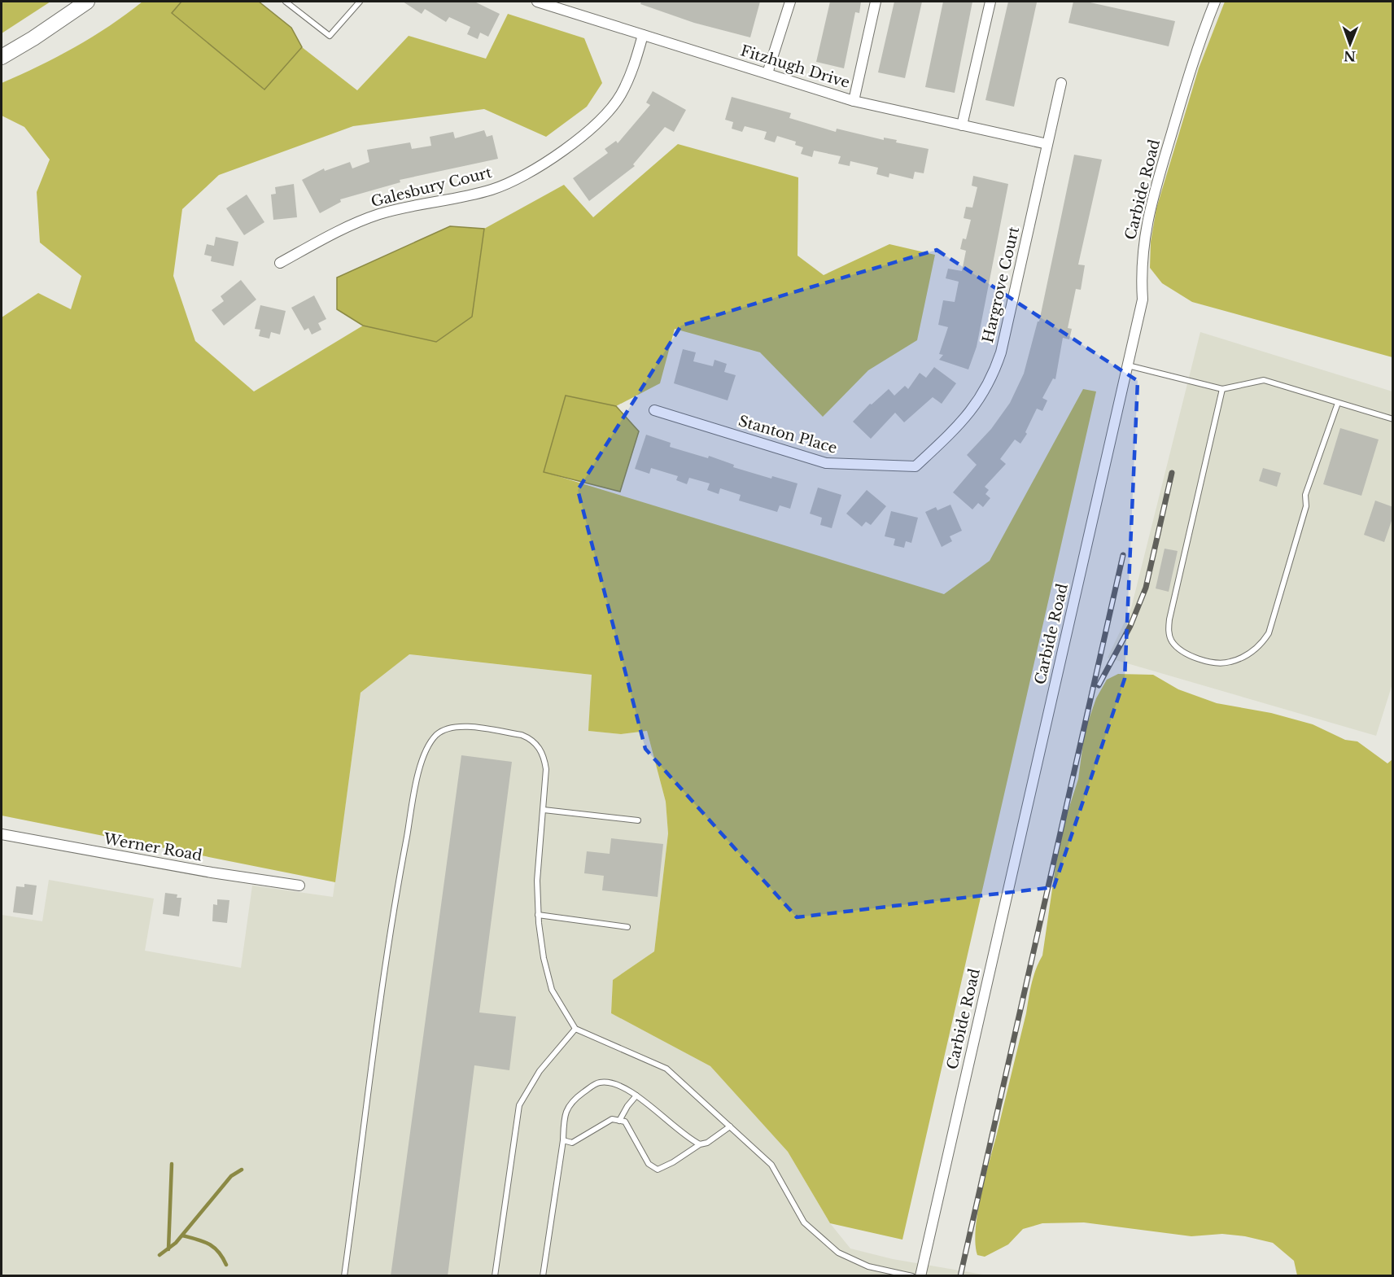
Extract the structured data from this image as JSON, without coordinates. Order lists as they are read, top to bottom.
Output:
{
  "streets": {
    "street": [
      "Fitzhugh Drive",
      "Galesbury Court",
      "Carbide Road",
      "Hargrove Court",
      "Stanton Place",
      "Werner Road"
    ]
  },
  "crossings": [
    ["Fitzhugh Drive", "Galesbury Court"],
    ["Fitzhugh Drive", "Hargrove Court"],
    ["Hargrove Court", "Stanton Place"]
  ],
  "north": "bottom"
}
